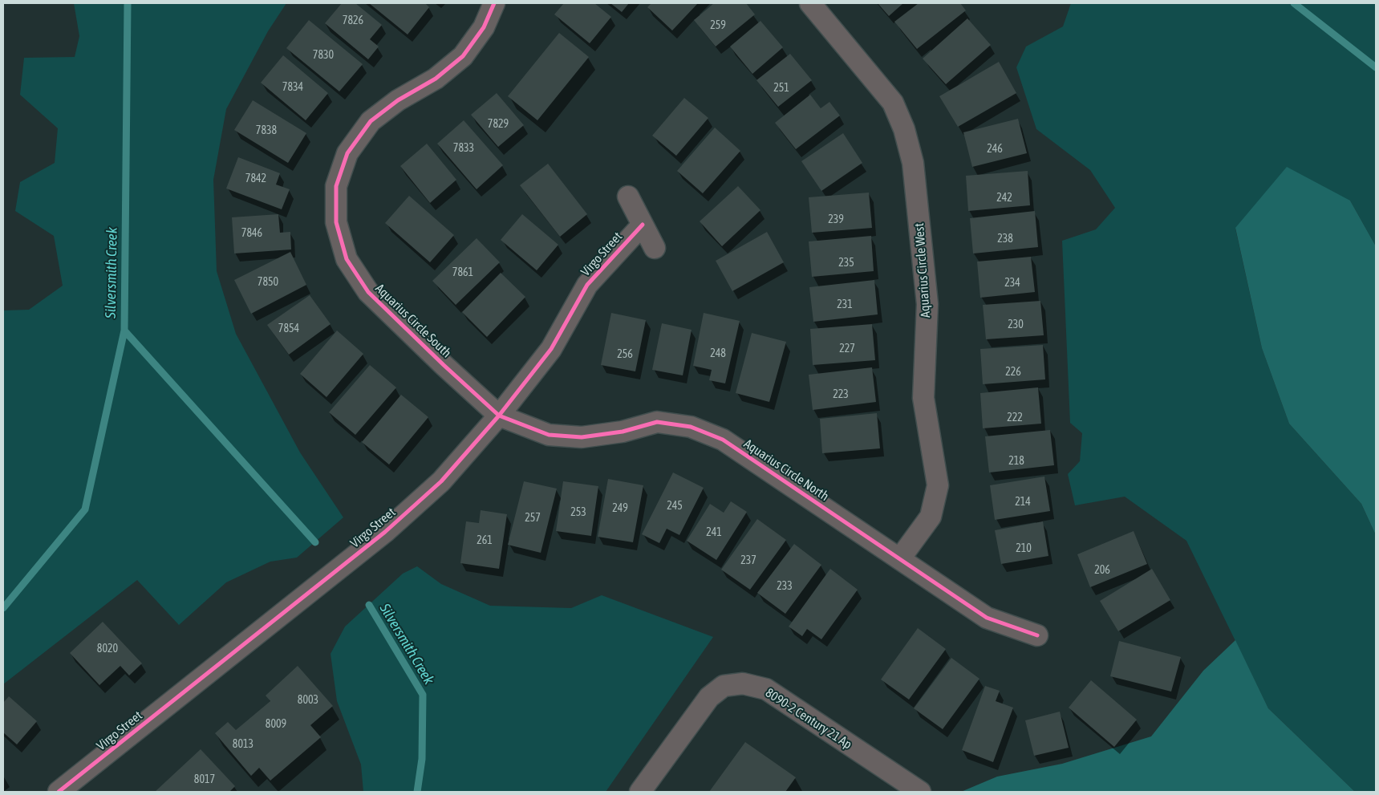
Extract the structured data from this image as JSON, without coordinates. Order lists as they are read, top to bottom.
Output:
{
  "streets": {
    "street": [
      "Virgo Street",
      "Aquarius Circle West",
      "Aquarius Circle South",
      "Aquarius Circle North",
      "8090-2 Century 21 Ap"
    ]
  },
  "crossings": [
    ["Virgo Street", "Aquarius Circle South"],
    ["Virgo Street", "Aquarius Circle North"],
    ["Aquarius Circle West", "Aquarius Circle North"],
    ["Aquarius Circle South", "Aquarius Circle North"]
  ],
  "water": ["Silversmith Creek"],
  "house_numbers": [
    "7826",
    "259",
    "7830",
    "7834",
    "251",
    "7829",
    "7838",
    "7833",
    "246",
    "7842",
    "242",
    "239",
    "7846",
    "238",
    "235",
    "7861",
    "7850",
    "234",
    "231",
    "230",
    "7854",
    "227",
    "248",
    "256",
    "226",
    "223",
    "222",
    "218",
    "214",
    "245",
    "249",
    "253",
    "257",
    "241",
    "261",
    "210",
    "237",
    "206",
    "233",
    "8020",
    "8003",
    "8009",
    "8013",
    "8017"
  ]
}
